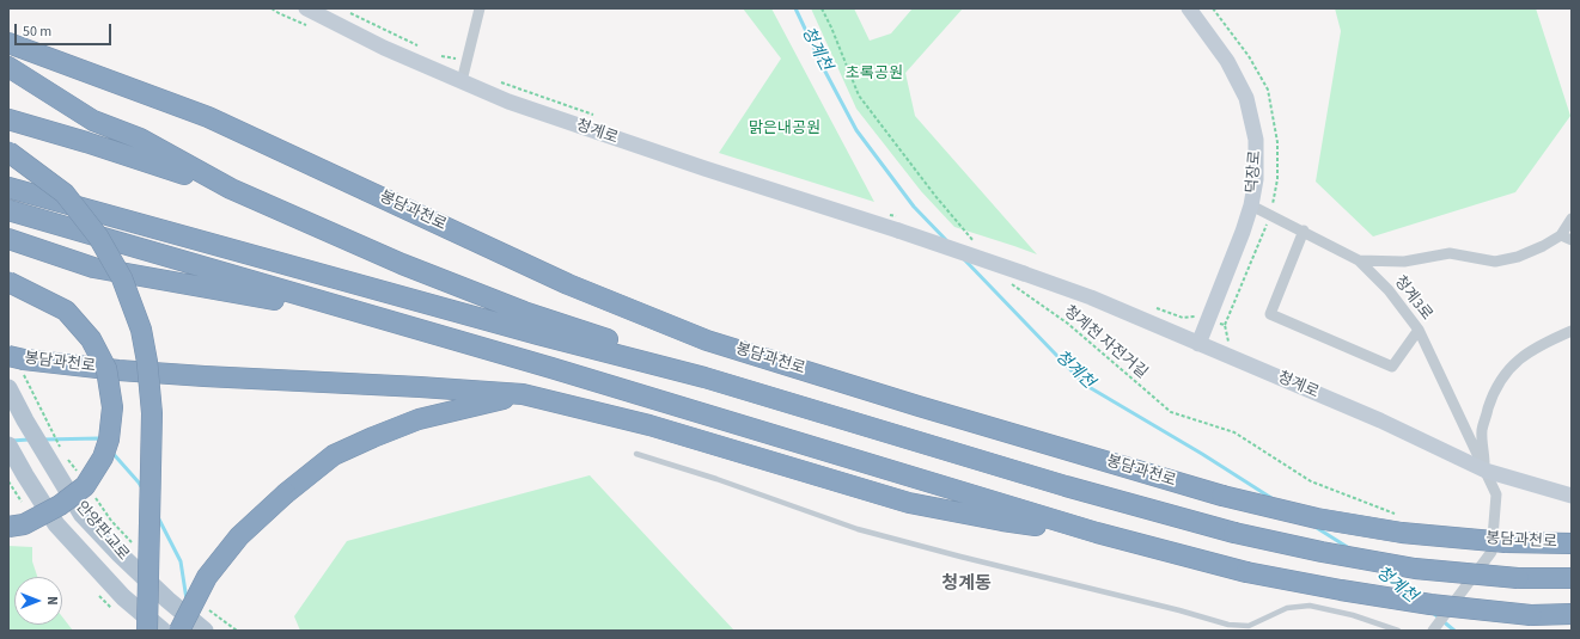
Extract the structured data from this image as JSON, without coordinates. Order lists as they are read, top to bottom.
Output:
{
  "streets": {
    "highway": ["봉담과천로"],
    "main road": ["안양판교로"],
    "street": ["청계로", "덕장로", "청계3로"],
    "path": ["청계천 자전거길"]
  },
  "crossings": [
    ["청계로", "덕장로"],
    ["청계로", "청계3로"],
    ["덕장로", "청계3로"],
    ["봉담과천로", "청계3로"]
  ],
  "districts": ["청계동"],
  "water": ["청계천"],
  "parks": ["초록공원", "맑은내공원"],
  "scale_bar": "50 m",
  "north": "right"
}
